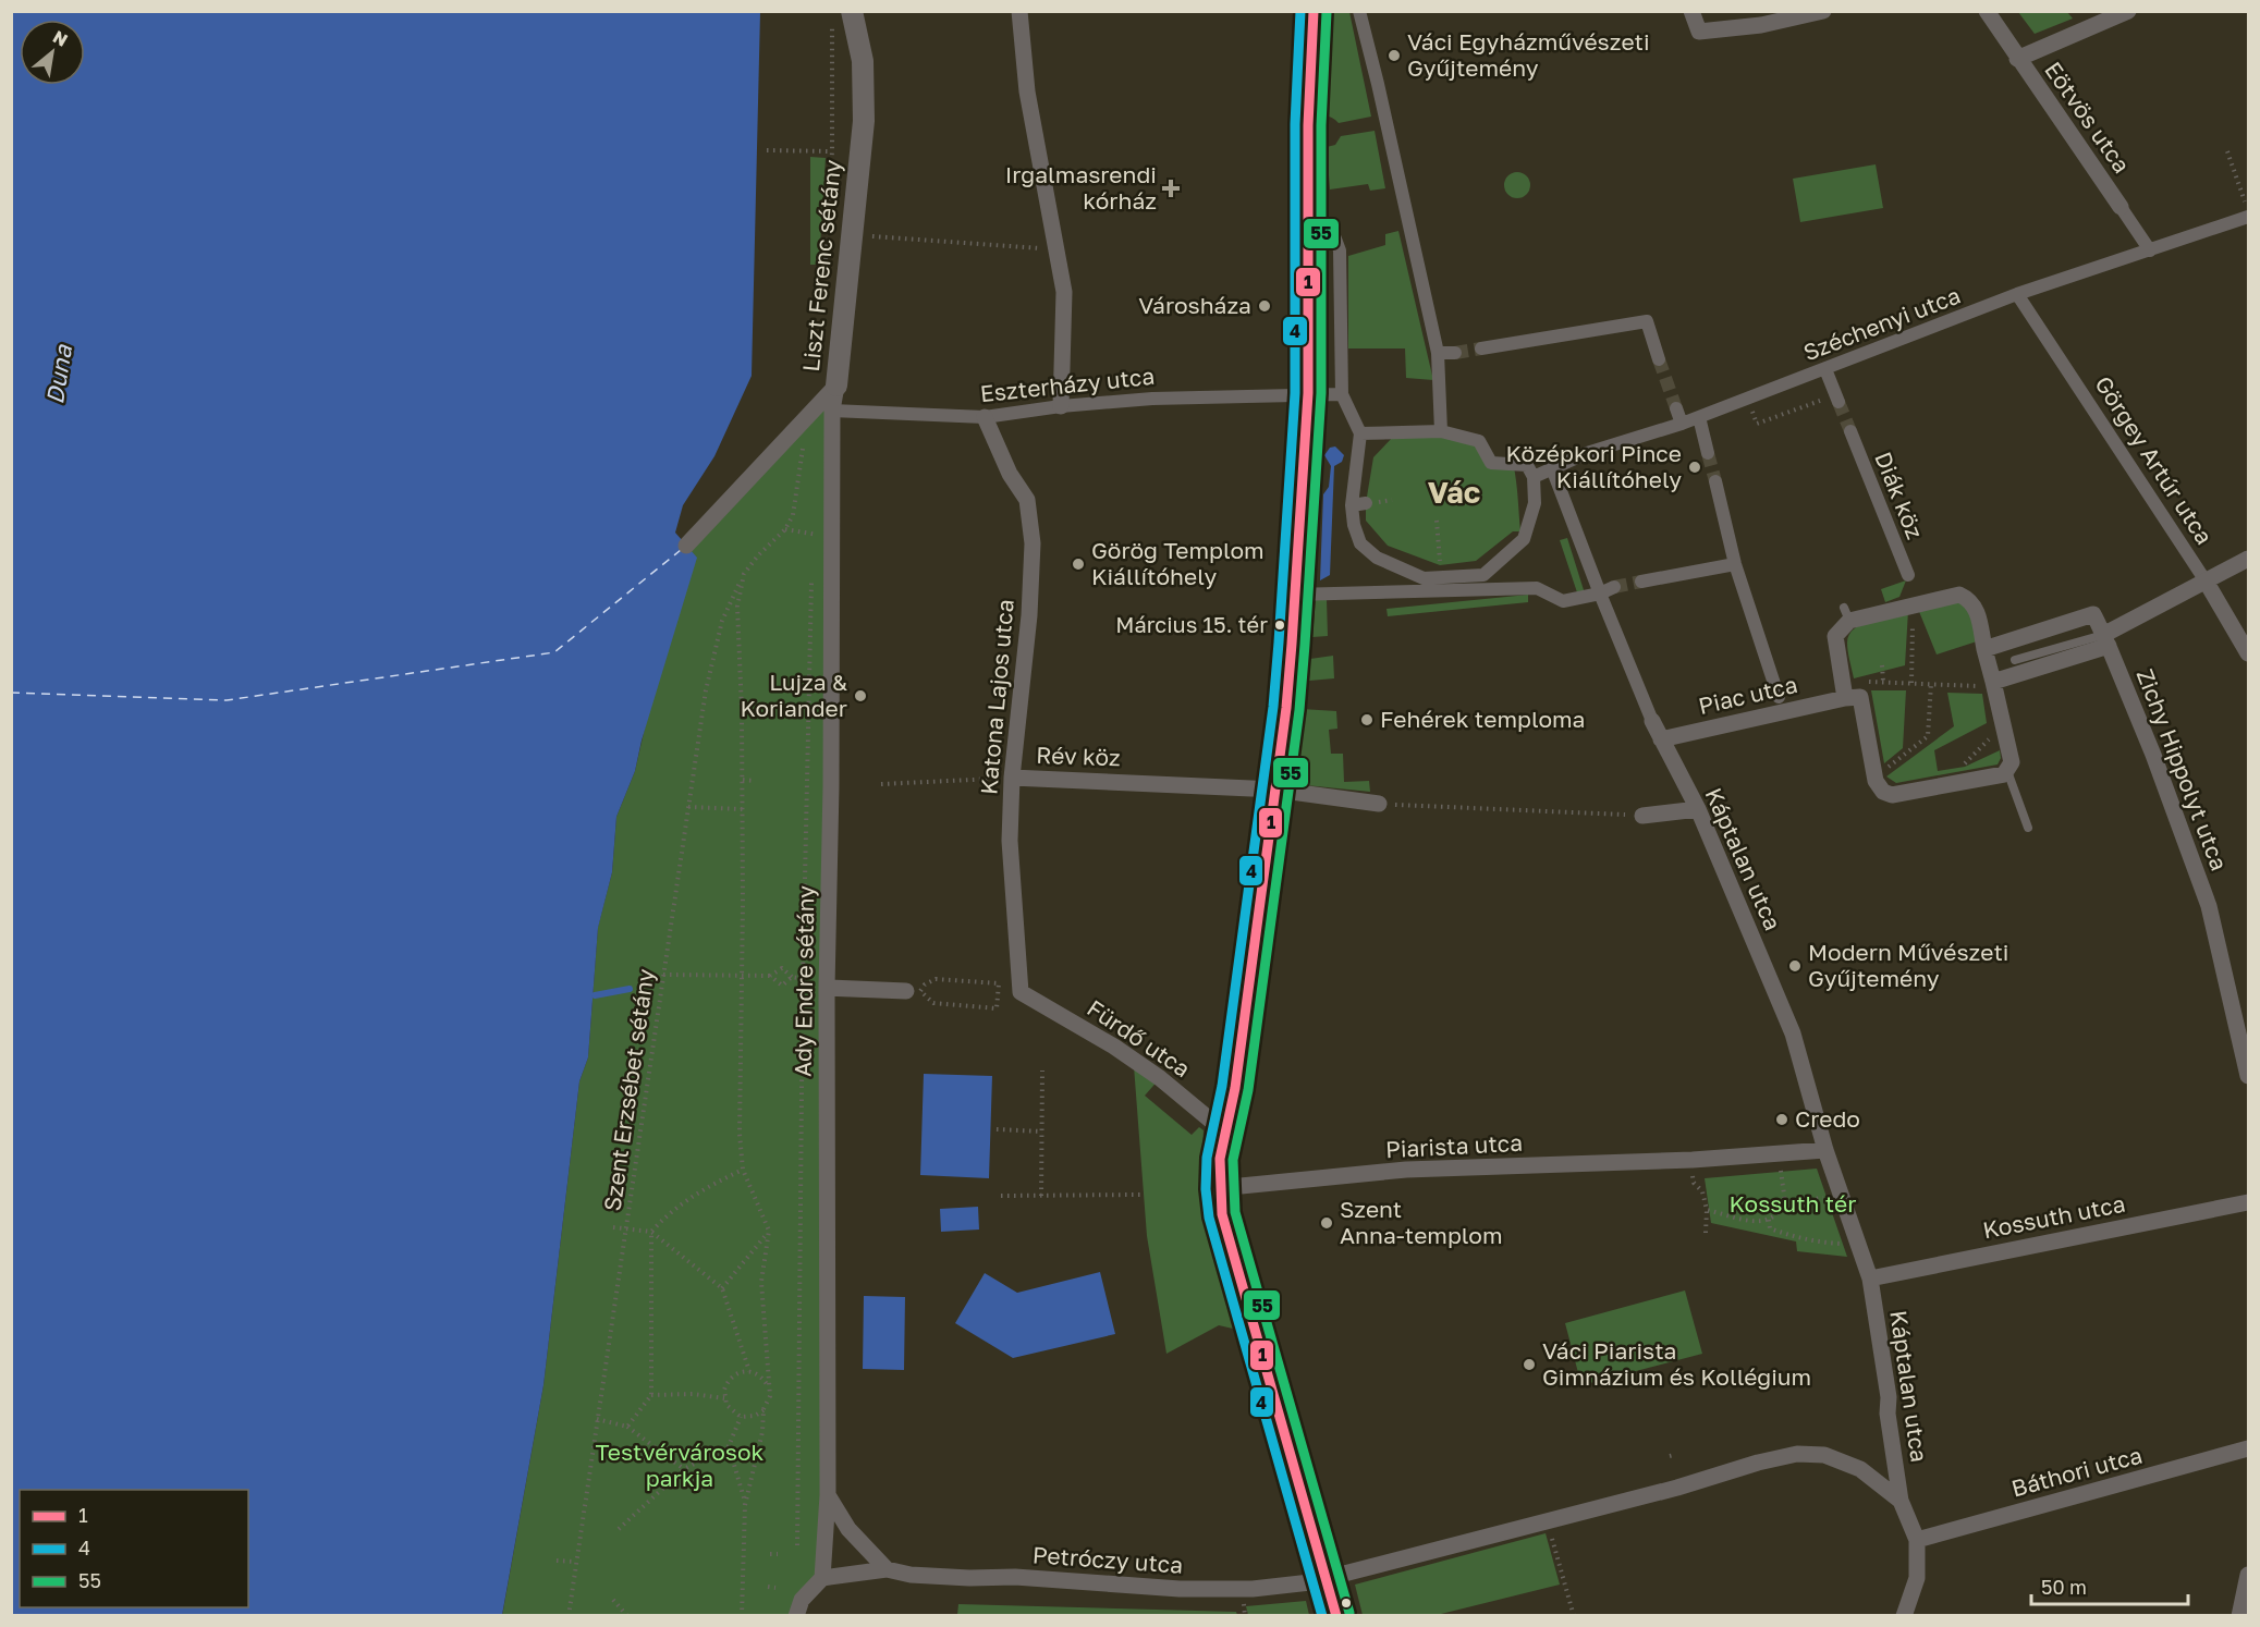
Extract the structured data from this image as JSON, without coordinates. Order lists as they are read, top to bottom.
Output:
{
  "streets": {
    "street": [
      "Eötvös utca",
      "Liszt Ferenc sétány",
      "Széchenyi utca",
      "Eszterházy utca",
      "Görgey Artúr utca",
      "Diák köz",
      "Piac utca",
      "Katona Lajos utca",
      "Rév köz",
      "Zichy Hippolyt utca",
      "Káptalan utca",
      "Ady Endre sétány",
      "Fürdő utca",
      "Piarista utca",
      "Kossuth utca",
      "Báthori utca",
      "Petróczy utca"
    ],
    "path": ["Szent Erzsébet sétány"]
  },
  "crossings": [
    ["Eötvös utca", "Széchenyi utca"],
    ["Liszt Ferenc sétány", "Ady Endre sétány"],
    ["Széchenyi utca", "Görgey Artúr utca"],
    ["Eszterházy utca", "Katona Lajos utca"],
    ["Eszterházy utca", "Ady Endre sétány"],
    ["Piac utca", "Káptalan utca"],
    ["Katona Lajos utca", "Rév köz"],
    ["Katona Lajos utca", "Fürdő utca"],
    ["Káptalan utca", "Kossuth utca"],
    ["Káptalan utca", "Petróczy utca"],
    ["Ady Endre sétány", "Petróczy utca"]
  ],
  "districts": ["Vác"],
  "water": ["Duna"],
  "parks": ["Kossuth tér", "Testvérvárosok parkja"],
  "places": {
    "other": [
      "Váci Egyházművészeti Gyűjtemény",
      "Városháza",
      "Középkori Pince Kiállítóhely",
      "Görög Templom Kiállítóhely",
      "Március 15. tér",
      "Lujza & Koriander",
      "Fehérek temploma",
      "Modern Művészeti Gyűjtemény",
      "Credo",
      "Szent Anna-templom",
      "Váci Piarista Gimnázium és Kollégium"
    ],
    "health": ["Irgalmasrendi kórház"]
  },
  "lines": ["transit line 1", "transit line 4", "transit line 55"],
  "legend": ["1", "4", "55"],
  "scale_bar": "50 m",
  "north": "top right"
}
